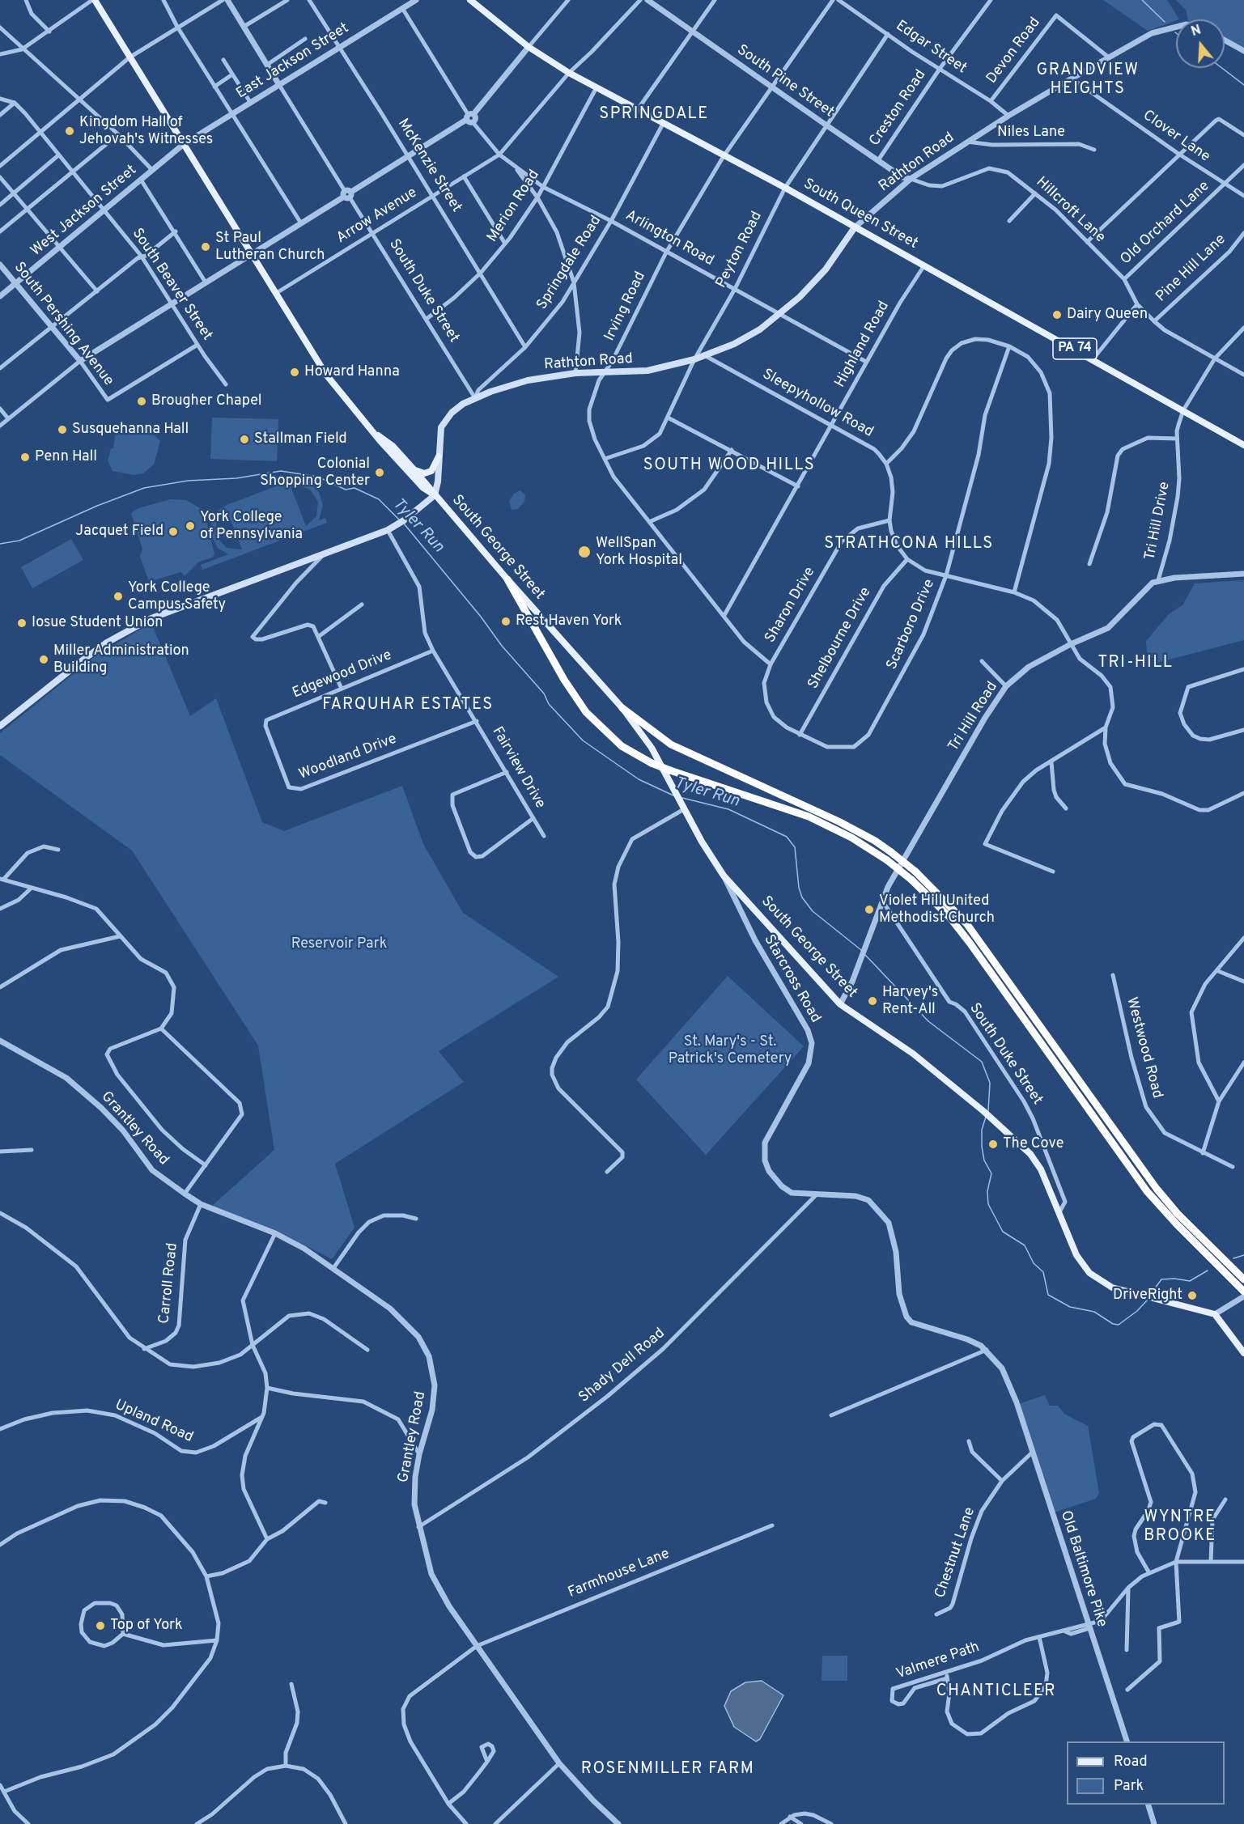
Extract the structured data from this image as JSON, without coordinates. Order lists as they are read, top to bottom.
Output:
{
  "streets": {
    "main road": [
      "Rathton Road",
      "South Queen Street",
      "PA 74",
      "South George Street"
    ],
    "street": [
      "Edgar Street",
      "Devon Road",
      "East Jackson Street",
      "South Pine Street",
      "Creston Road",
      "Niles Lane",
      "Clover Lane",
      "McKenzie Street",
      "Merion Road",
      "Hillcroft Lane",
      "West Jackson Street",
      "Arrow Avenue",
      "Old Orchard Lane",
      "Arlington Road",
      "Peyton Road",
      "Springdale Road",
      "Pine Hill Lane",
      "South Beaver Street",
      "South Duke Street",
      "Irving Road",
      "South Pershing Avenue",
      "Highland Road",
      "Sleepyhollow Road",
      "Tri Hill Drive",
      "Sharon Drive",
      "Scarboro Drive",
      "Shelbourne Drive",
      "Edgewood Drive",
      "Tri Hill Road",
      "Woodland Drive",
      "Fairview Drive",
      "Starcross Road",
      "Westwood Road",
      "Grantley Road",
      "Carroll Road",
      "Shady Dell Road",
      "Upland Road",
      "Chestnut Lane",
      "Old Baltimore Pike",
      "Farmhouse Lane",
      "Valmere Path"
    ]
  },
  "crossings": [
    ["Edgar Street", "Devon Road"],
    ["Edgar Street", "Creston Road"],
    ["Edgar Street", "Rathton Road"],
    ["Edgar Street", "Peyton Road"],
    ["Devon Road", "Rathton Road"],
    ["East Jackson Street", "McKenzie Street"],
    ["East Jackson Street", "West Jackson Street"],
    ["East Jackson Street", "South Duke Street"],
    ["East Jackson Street", "South George Street"],
    ["South Pine Street", "Creston Road"],
    ["South Pine Street", "Rathton Road"],
    ["South Pine Street", "Hillcroft Lane"],
    ["South Pine Street", "Peyton Road"],
    ["South Pine Street", "Irving Road"],
    ["Niles Lane", "Rathton Road"],
    ["Clover Lane", "Rathton Road"],
    ["Clover Lane", "Old Orchard Lane"],
    ["Rathton Road", "Hillcroft Lane"],
    ["Rathton Road", "South Queen Street"],
    ["Rathton Road", "Arlington Road"],
    ["Rathton Road", "Peyton Road"],
    ["Rathton Road", "Springdale Road"],
    ["Rathton Road", "South Duke Street"],
    ["Rathton Road", "Irving Road"],
    ["Rathton Road", "Sleepyhollow Road"],
    ["Rathton Road", "South George Street"],
    ["McKenzie Street", "Merion Road"],
    ["McKenzie Street", "Arrow Avenue"],
    ["McKenzie Street", "Springdale Road"],
    ["Merion Road", "South Queen Street"],
    ["Merion Road", "Arlington Road"],
    ["Merion Road", "South Duke Street"],
    ["Hillcroft Lane", "Old Orchard Lane"],
    ["Hillcroft Lane", "Pine Hill Lane"],
    ["Hillcroft Lane", "Tri Hill Drive"],
    ["West Jackson Street", "South Beaver Street"],
    ["West Jackson Street", "South Pershing Avenue"],
    ["West Jackson Street", "South George Street"],
    ["South Queen Street", "Arrow Avenue"],
    ["South Queen Street", "Peyton Road"],
    ["South Queen Street", "Springdale Road"],
    ["South Queen Street", "Irving Road"],
    ["South Queen Street", "Highland Road"],
    ["South Queen Street", "Tri Hill Drive"],
    ["Arrow Avenue", "Arlington Road"],
    ["Arrow Avenue", "South Duke Street"],
    ["Arrow Avenue", "South George Street"],
    ["Arlington Road", "Peyton Road"],
    ["Arlington Road", "Springdale Road"],
    ["Arlington Road", "Irving Road"],
    ["Arlington Road", "Highland Road"],
    ["Peyton Road", "Irving Road"],
    ["Springdale Road", "South Duke Street"],
    ["South Beaver Street", "South Pershing Avenue"],
    ["South Duke Street", "South George Street"],
    ["South Duke Street", "Tri Hill Road"],
    ["Irving Road", "Highland Road"],
    ["Irving Road", "Sharon Drive"],
    ["Highland Road", "Sleepyhollow Road"],
    ["Tri Hill Drive", "Tri Hill Road"],
    ["South George Street", "Tri Hill Road"],
    ["South George Street", "Starcross Road"],
    ["Sharon Drive", "Scarboro Drive"],
    ["Scarboro Drive", "Shelbourne Drive"],
    ["Edgewood Drive", "Woodland Drive"],
    ["Edgewood Drive", "Fairview Drive"],
    ["Woodland Drive", "Fairview Drive"],
    ["Starcross Road", "Shady Dell Road"],
    ["Starcross Road", "Old Baltimore Pike"],
    ["Grantley Road", "Carroll Road"],
    ["Grantley Road", "Shady Dell Road"],
    ["Grantley Road", "Farmhouse Lane"],
    ["Chestnut Lane", "Old Baltimore Pike"],
    ["Old Baltimore Pike", "Valmere Path"]
  ],
  "districts": [
    "GRANDVIEW HEIGHTS",
    "SPRINGDALE",
    "SOUTH WOOD HILLS",
    "STRATHCONA HILLS",
    "TRI-HILL",
    "FARQUHAR ESTATES",
    "WYNTRE BROOKE",
    "CHANTICLEER",
    "ROSENMILLER FARM"
  ],
  "water": ["Tyler Run"],
  "parks": ["Reservoir Park", "St. Mary's - St. Patrick's Cemetery"],
  "places": [
    "Kingdom Hall of Jehovah's Witnesses",
    "St Paul Lutheran Church",
    "Dairy Queen",
    "Howard Hanna",
    "Brougher Chapel",
    "Susquehanna Hall",
    "Stallman Field",
    "Penn Hall",
    "Colonial Shopping Center",
    "York College of Pennsylvania",
    "Jacquet Field",
    "WellSpan York Hospital",
    "York College Campus Safety",
    "Rest Haven York",
    "Iosue Student Union",
    "Miller Administration Building",
    "Violet Hill United Methodist Church",
    "Harvey's Rent-All",
    "The Cove",
    "DriveRight",
    "Top of York"
  ],
  "legend": ["Road", "Park"],
  "north": "top"
}
